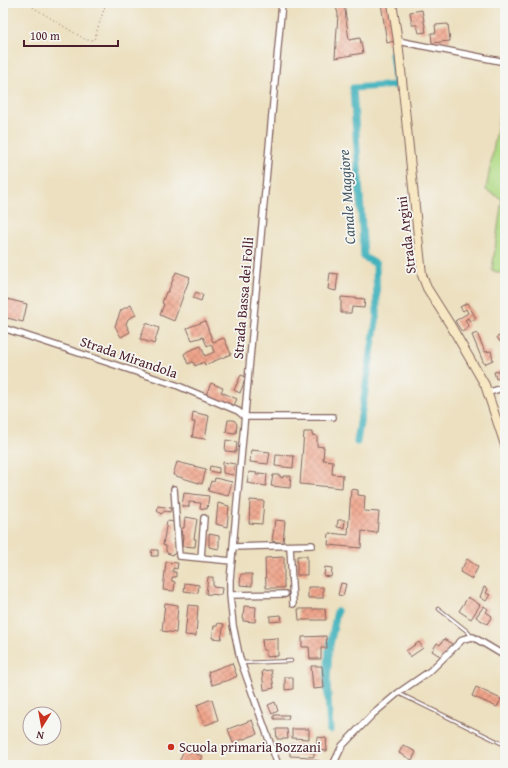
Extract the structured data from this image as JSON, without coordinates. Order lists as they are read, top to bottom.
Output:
{
  "streets": {
    "main road": ["Strada Argini"],
    "street": ["Strada Bassa dei Folli", "Strada Mirandola"]
  },
  "crossings": [
    ["Strada Bassa dei Folli", "Strada Mirandola"]
  ],
  "water": ["Canale Maggiore"],
  "places": ["Scuola primaria Bozzani"],
  "scale_bar": "100 m",
  "north": "bottom"
}
